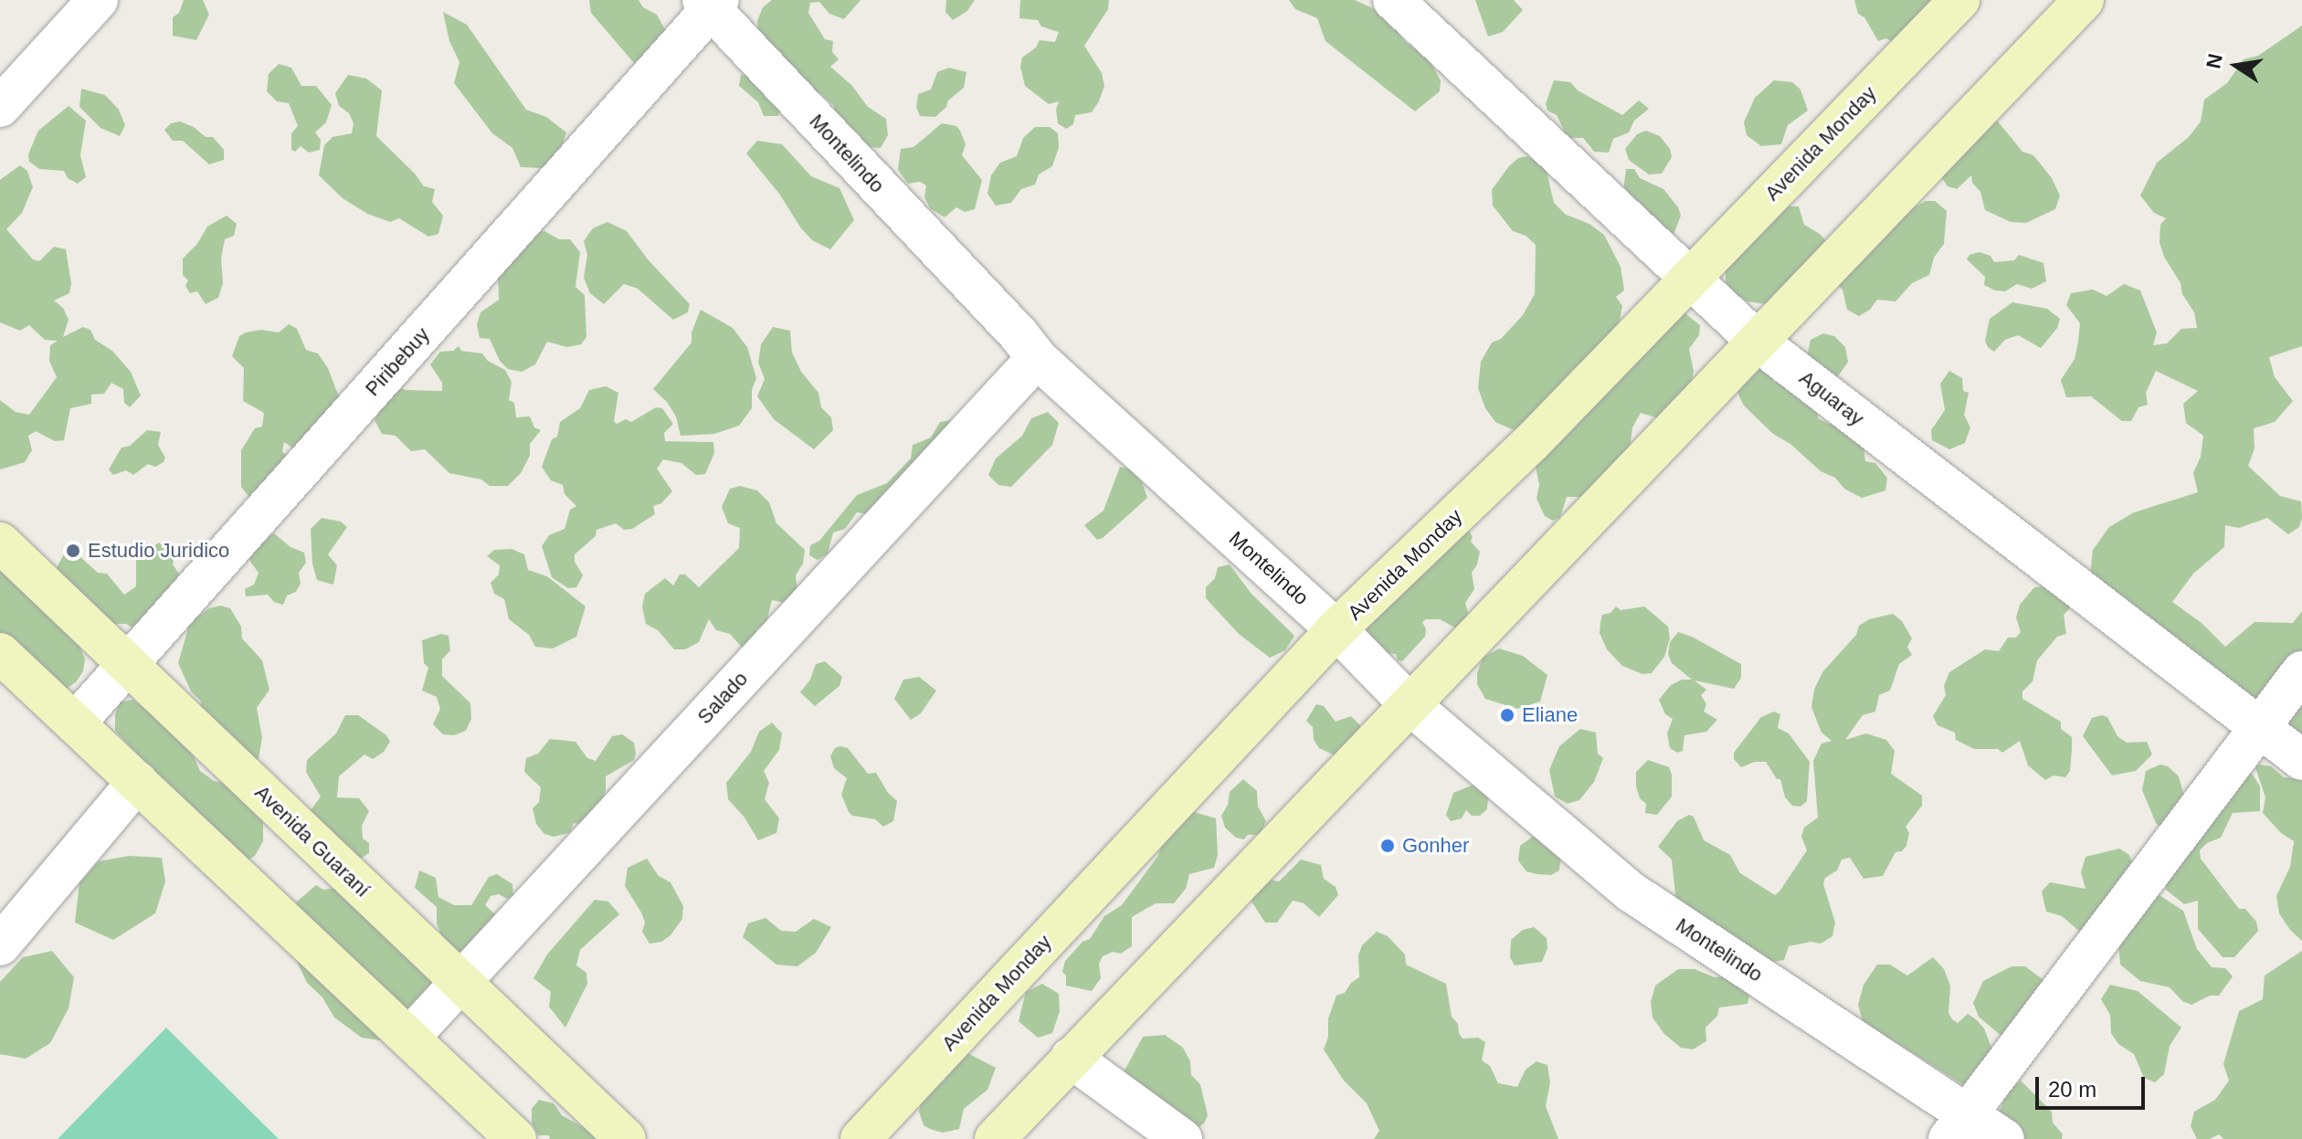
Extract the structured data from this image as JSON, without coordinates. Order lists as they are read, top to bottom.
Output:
{
  "streets": {
    "main road": ["Avenida Monday", "Avenida Guaraní"],
    "street": [
      "Montelindo",
      "Piribebuy",
      "Aguaray",
      "Salado"
    ]
  },
  "crossings": [
    ["Avenida Monday", "Montelindo"],
    ["Avenida Monday", "Aguaray"],
    ["Montelindo", "Piribebuy"],
    ["Montelindo", "Salado"],
    ["Piribebuy", "Avenida Guaraní"],
    ["Salado", "Avenida Guaraní"]
  ],
  "places": ["Estudio Juridico", "Eliane", "Gonher"],
  "scale_bar": "20 m",
  "north": "left"
}
